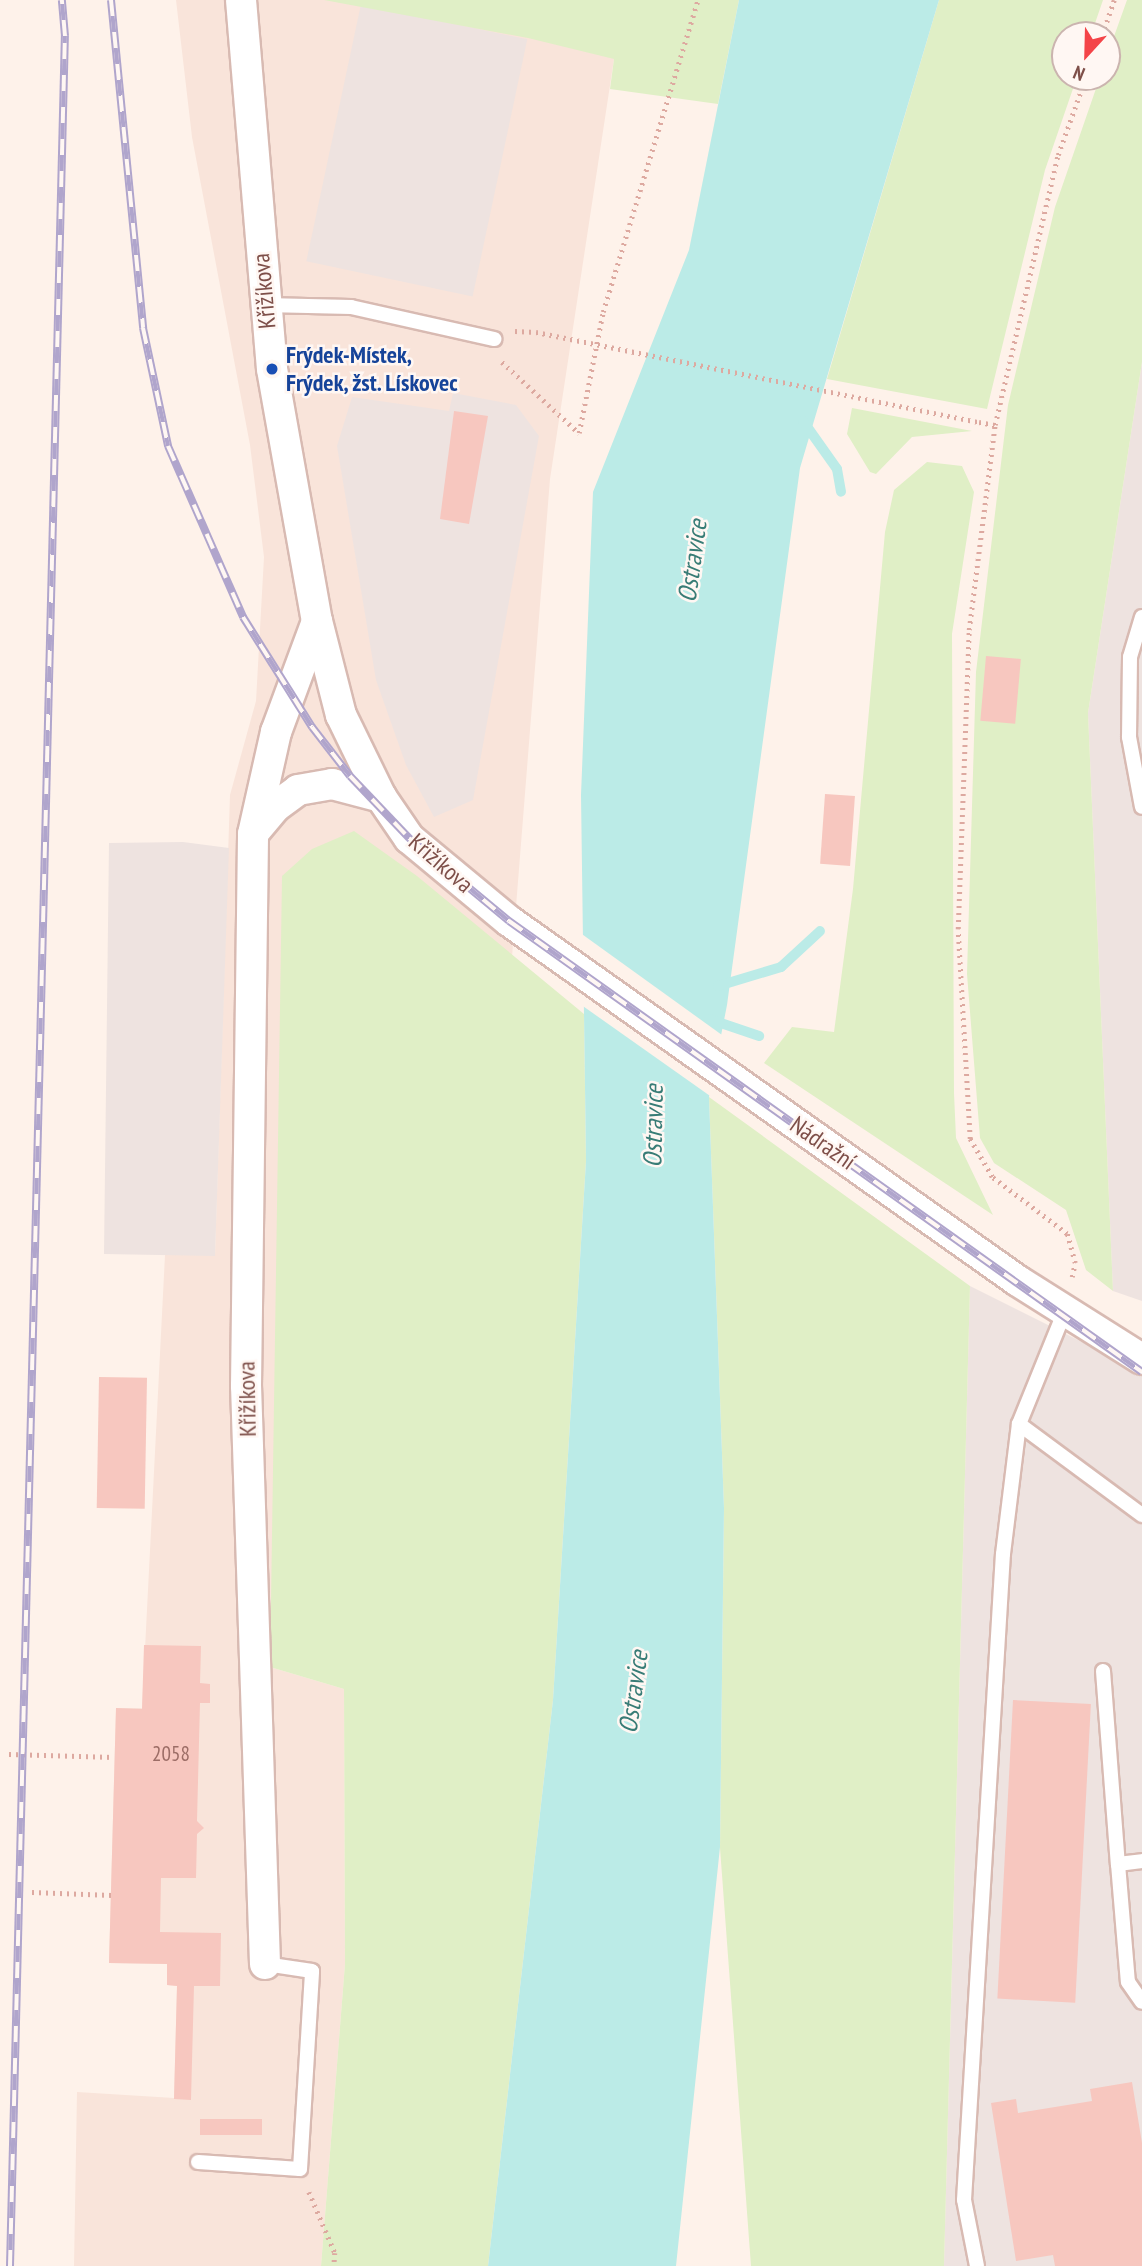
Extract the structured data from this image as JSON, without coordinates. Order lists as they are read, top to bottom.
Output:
{
  "streets": {
    "street": ["Křižíkova", "Nádražní"]
  },
  "crossings": [
    ["Křižíkova", "Nádražní"]
  ],
  "water": ["Ostravice"],
  "places": ["Frýdek-Místek, Frýdek, žst. Lískovec"],
  "house_numbers": ["2058"],
  "north": "bottom"
}
